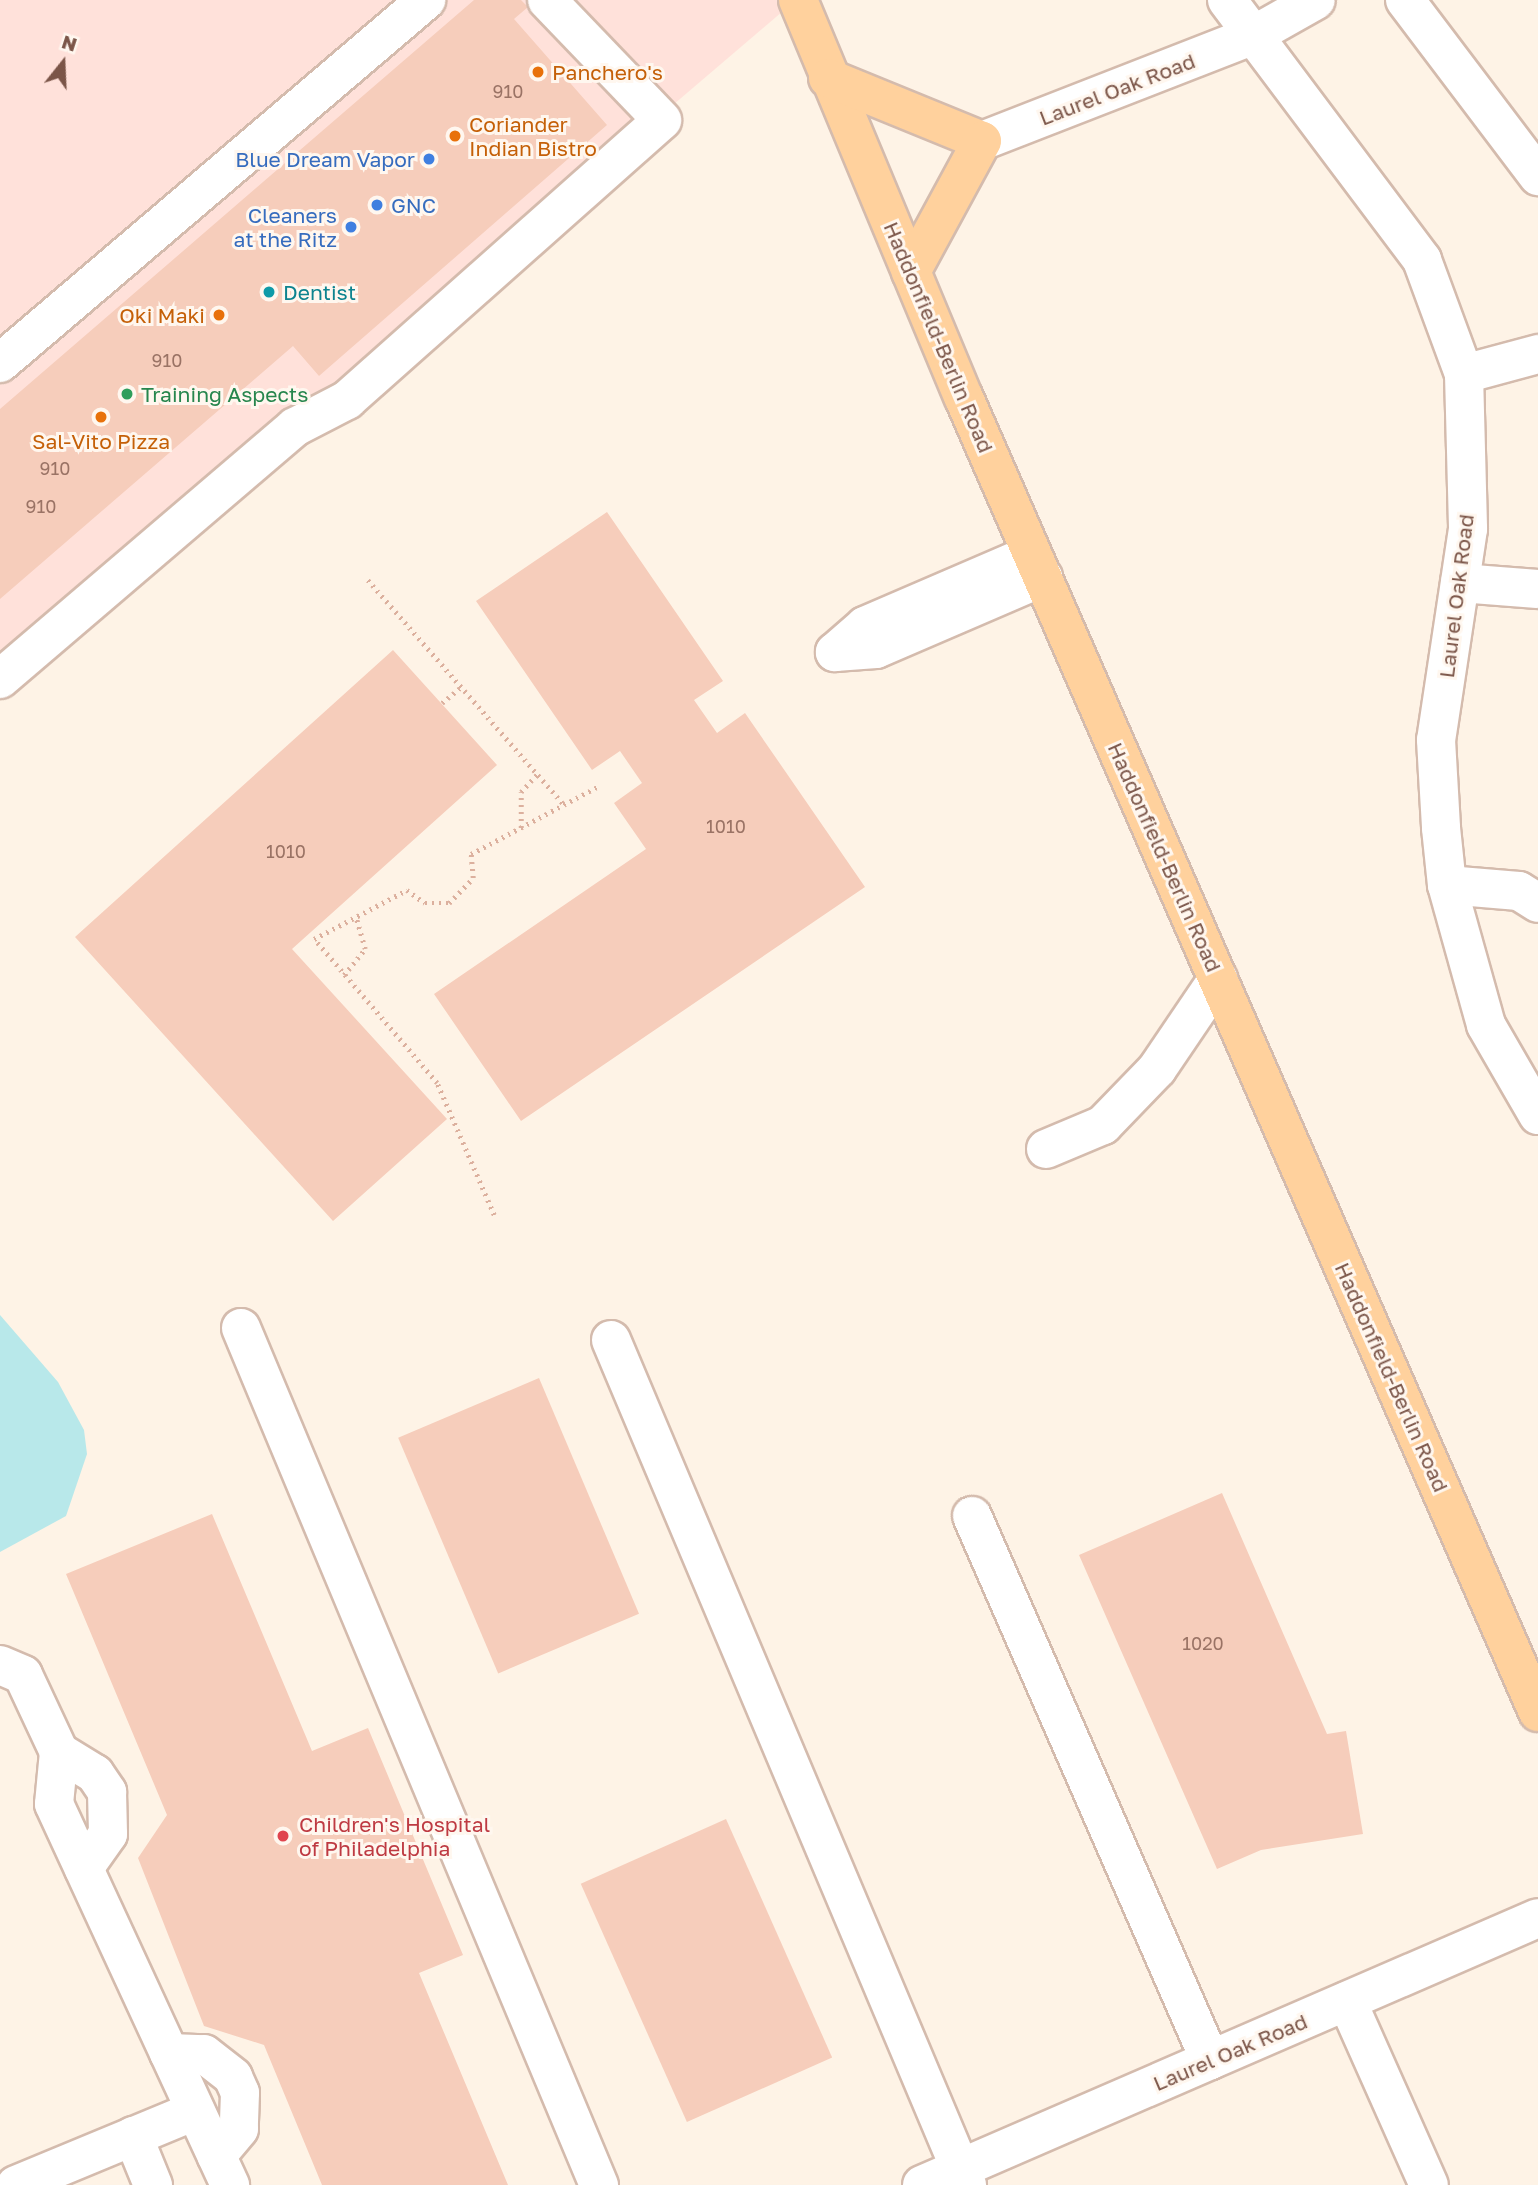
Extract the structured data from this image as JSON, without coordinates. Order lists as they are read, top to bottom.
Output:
{
  "streets": {
    "main road": ["Haddonfield-Berlin Road"],
    "street": ["Laurel Oak Road"]
  },
  "places": [
    "Panchero's",
    "Coriander Indian Bistro",
    "Blue Dream Vapor",
    "GNC",
    "Cleaners at the Ritz",
    "Dentist",
    "Oki Maki",
    "Training Aspects",
    "Sal-Vito Pizza",
    "Children's Hospital of Philadelphia"
  ],
  "house_numbers": [
    "910",
    "910",
    "910",
    "910",
    "1010",
    "1010",
    "1020"
  ],
  "north": "top"
}
